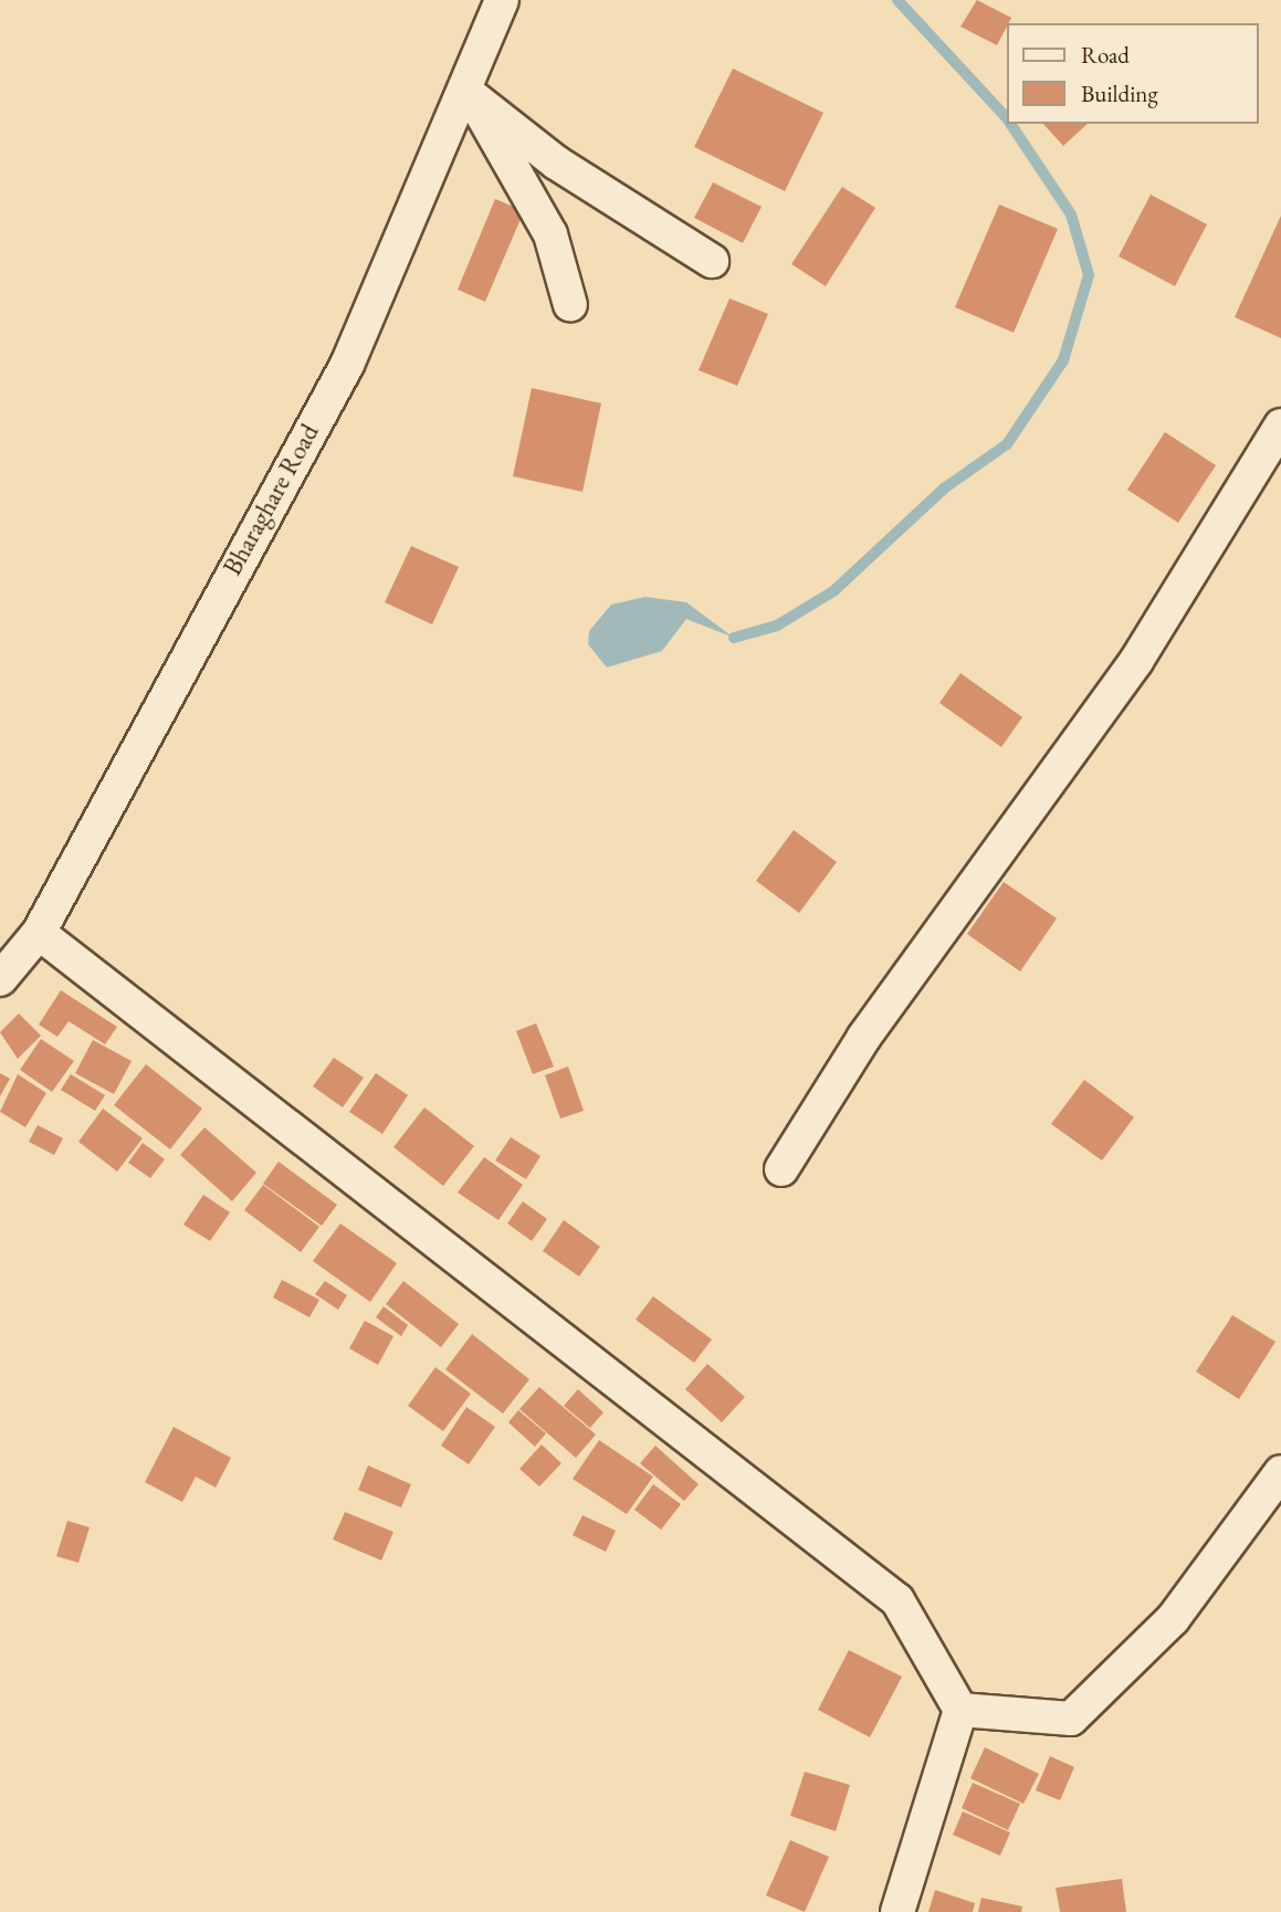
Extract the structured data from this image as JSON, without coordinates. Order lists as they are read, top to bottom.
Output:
{
  "streets": {
    "street": ["Bharaghare Road"]
  },
  "legend": ["Road", "Building"]
}
